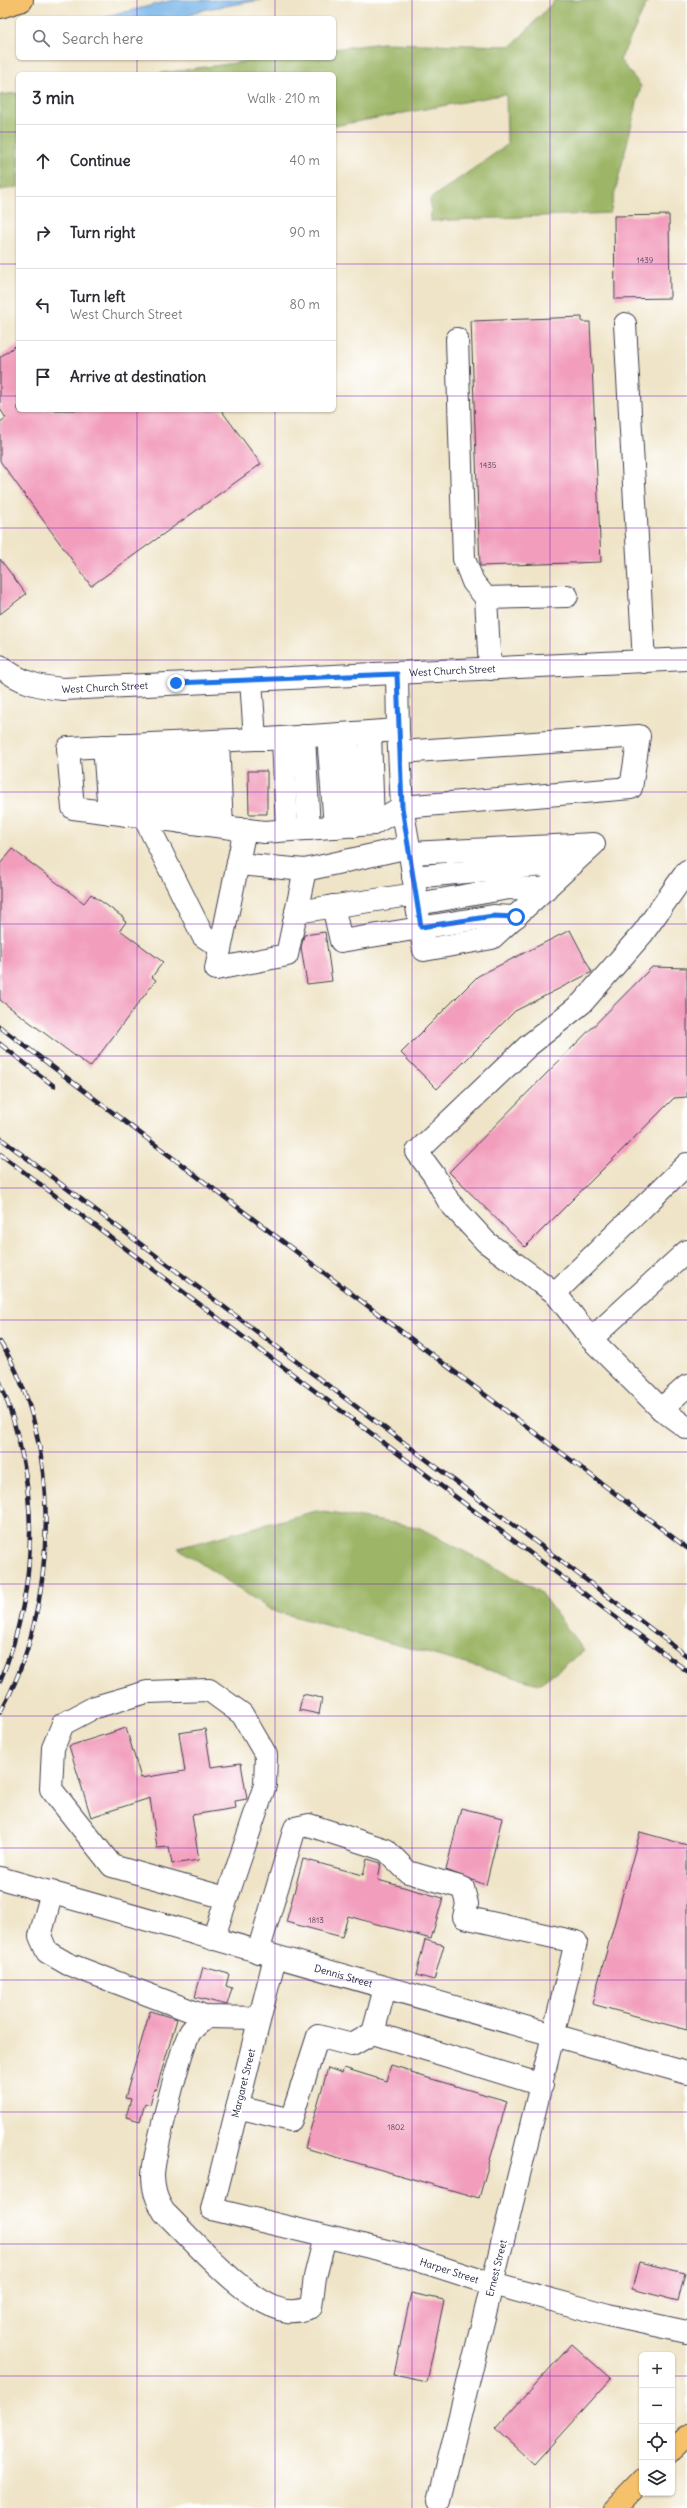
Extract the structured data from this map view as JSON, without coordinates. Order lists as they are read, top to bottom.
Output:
{
  "streets": {
    "street": [
      "West Church Street",
      "Dennis Street",
      "Margaret Street",
      "Ernest Street",
      "Harper Street"
    ]
  },
  "crossings": [
    ["Dennis Street", "Margaret Street"],
    ["Dennis Street", "Ernest Street"],
    ["Margaret Street", "Ernest Street"],
    ["Margaret Street", "Harper Street"],
    ["Ernest Street", "Harper Street"]
  ],
  "house_numbers": [
    "1439",
    "1435",
    "1813",
    "1802"
  ],
  "page": {
    "search": "Search here",
    "heading": ["3 min", "Walk · 210 m"],
    "list": [
      ["Continue", "40 m"],
      ["Turn right", "90 m"],
      ["Turn left", "West Church Street", "80 m"],
      "Arrive at destination"
    ],
    "map_buttons": ["+", "−"]
  }
}
